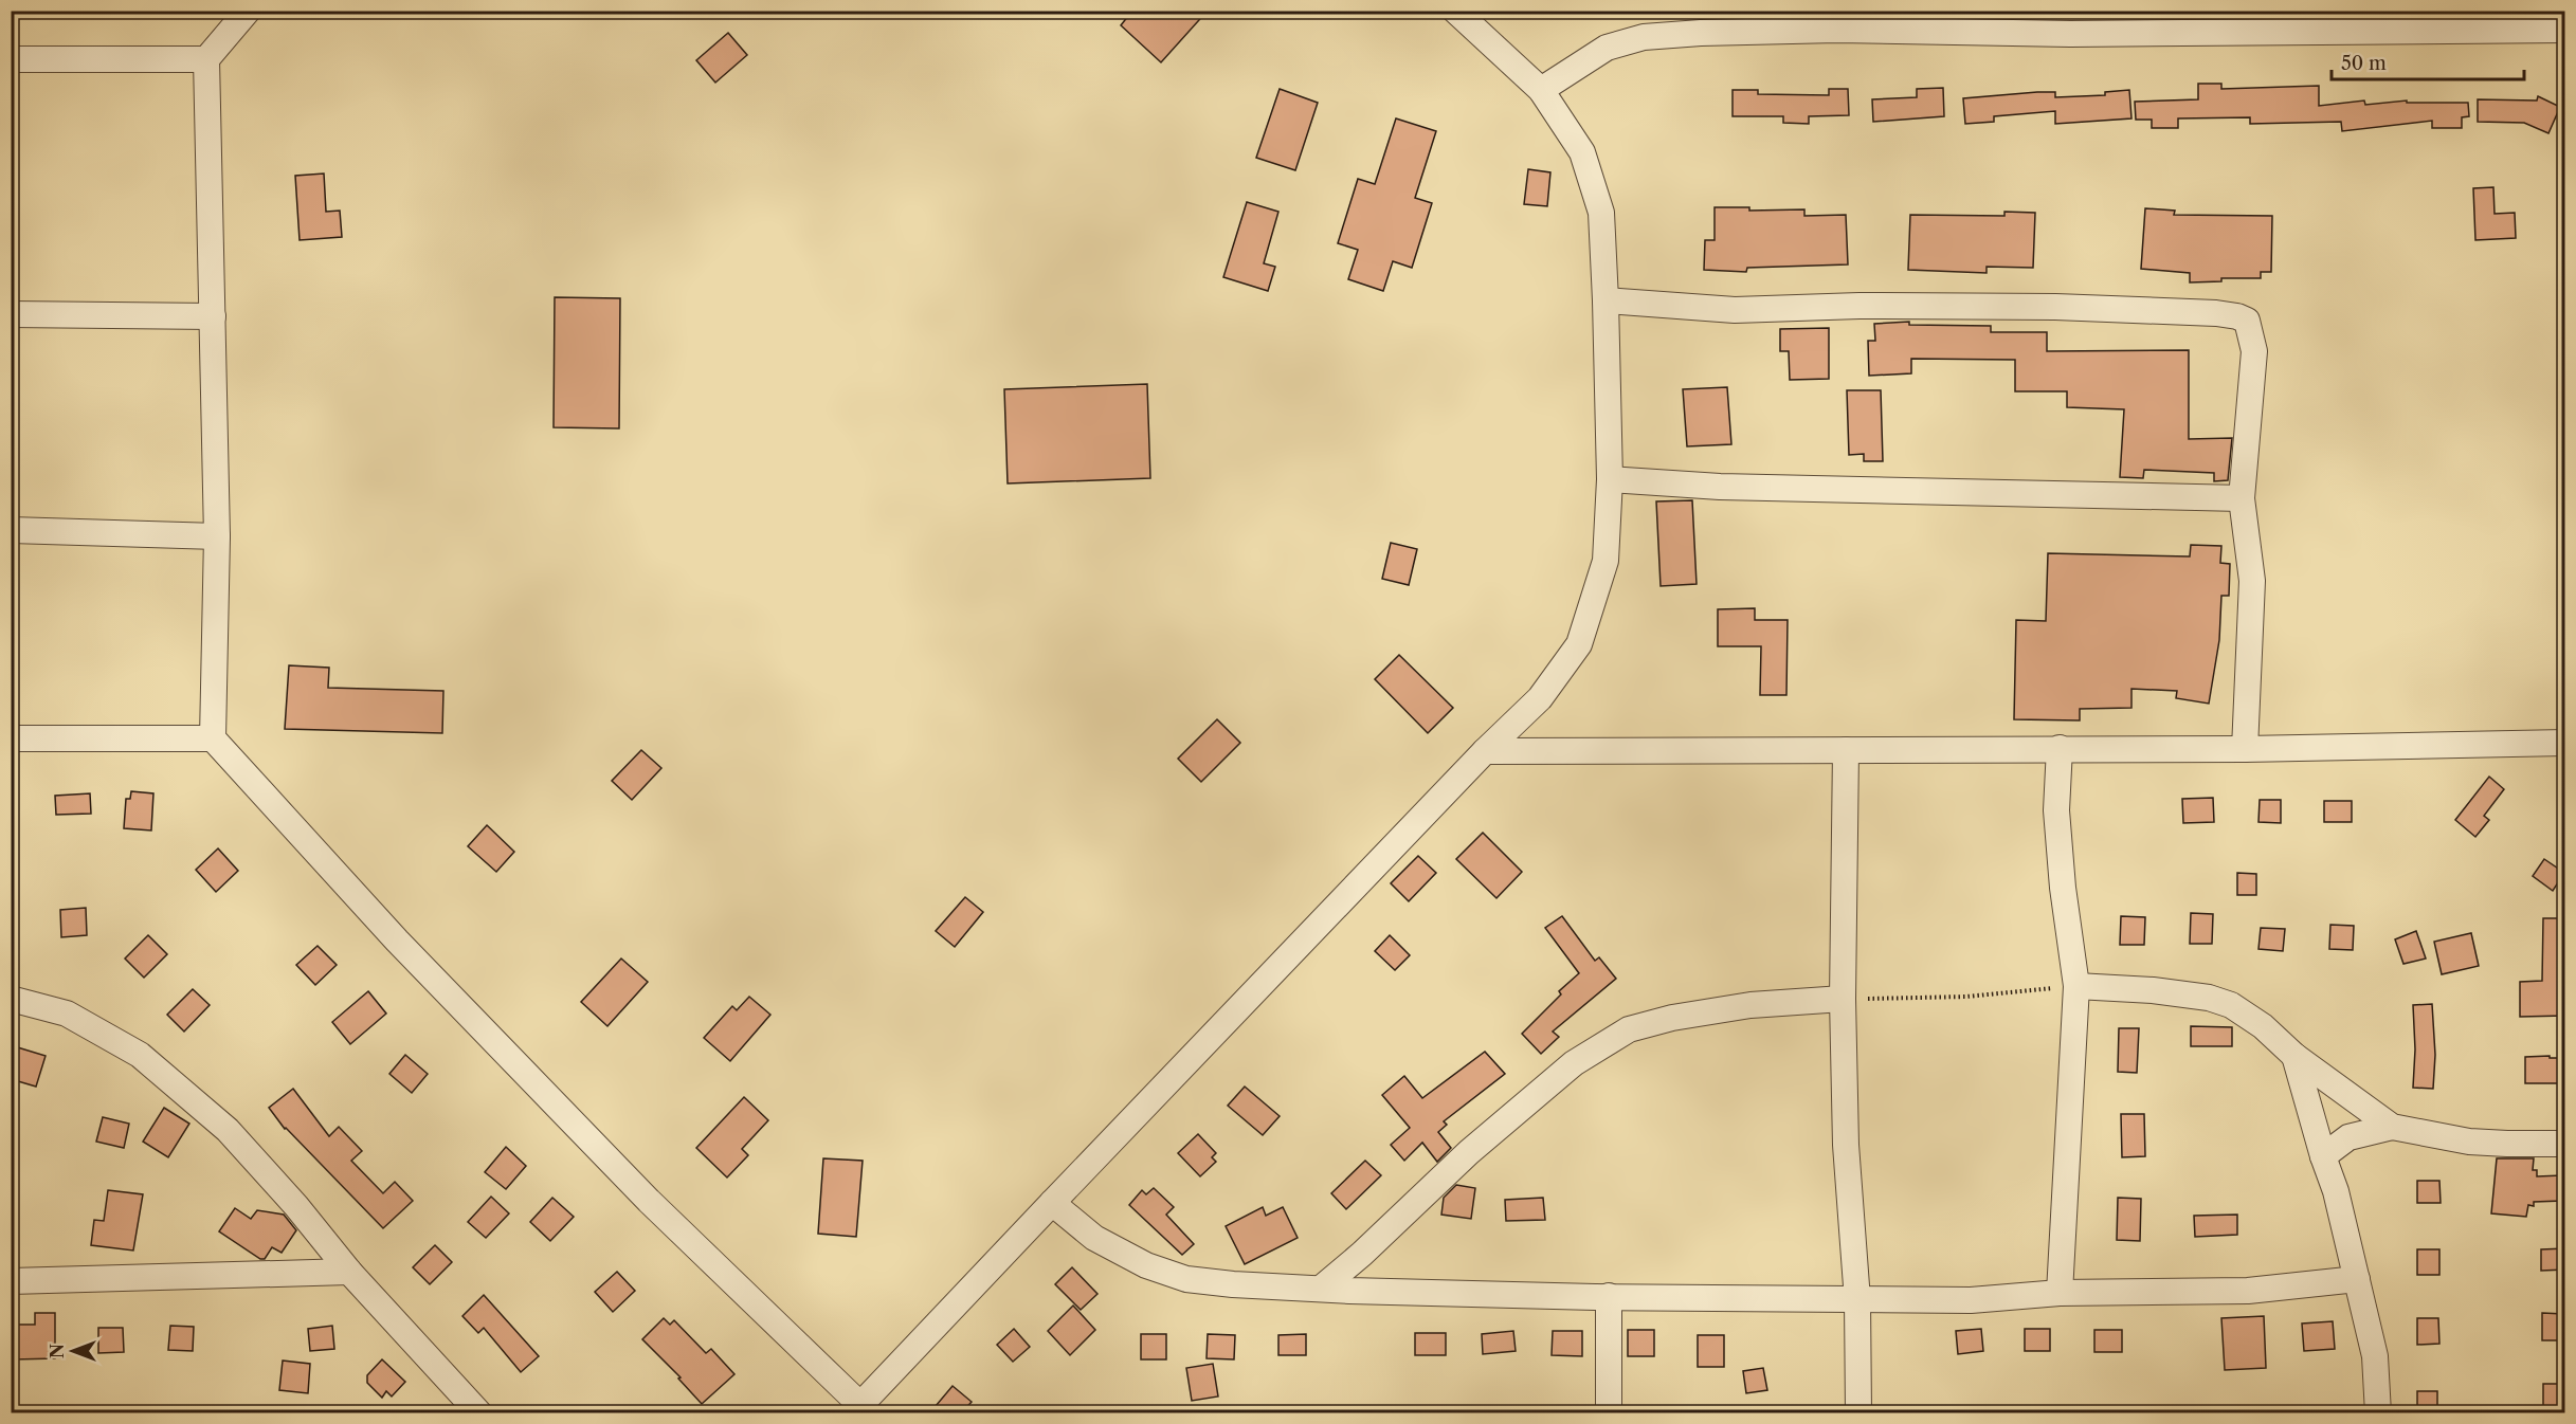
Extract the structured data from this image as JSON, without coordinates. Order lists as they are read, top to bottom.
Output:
{
  "scale_bar": "50 m",
  "north": "left"
}
